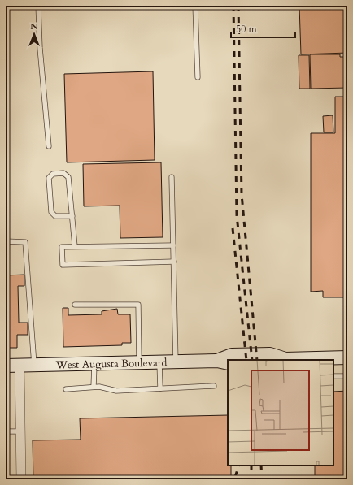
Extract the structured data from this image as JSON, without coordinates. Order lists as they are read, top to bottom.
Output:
{
  "streets": {
    "street": ["West Augusta Boulevard"]
  },
  "scale_bar": "50 m",
  "north": "top"
}
